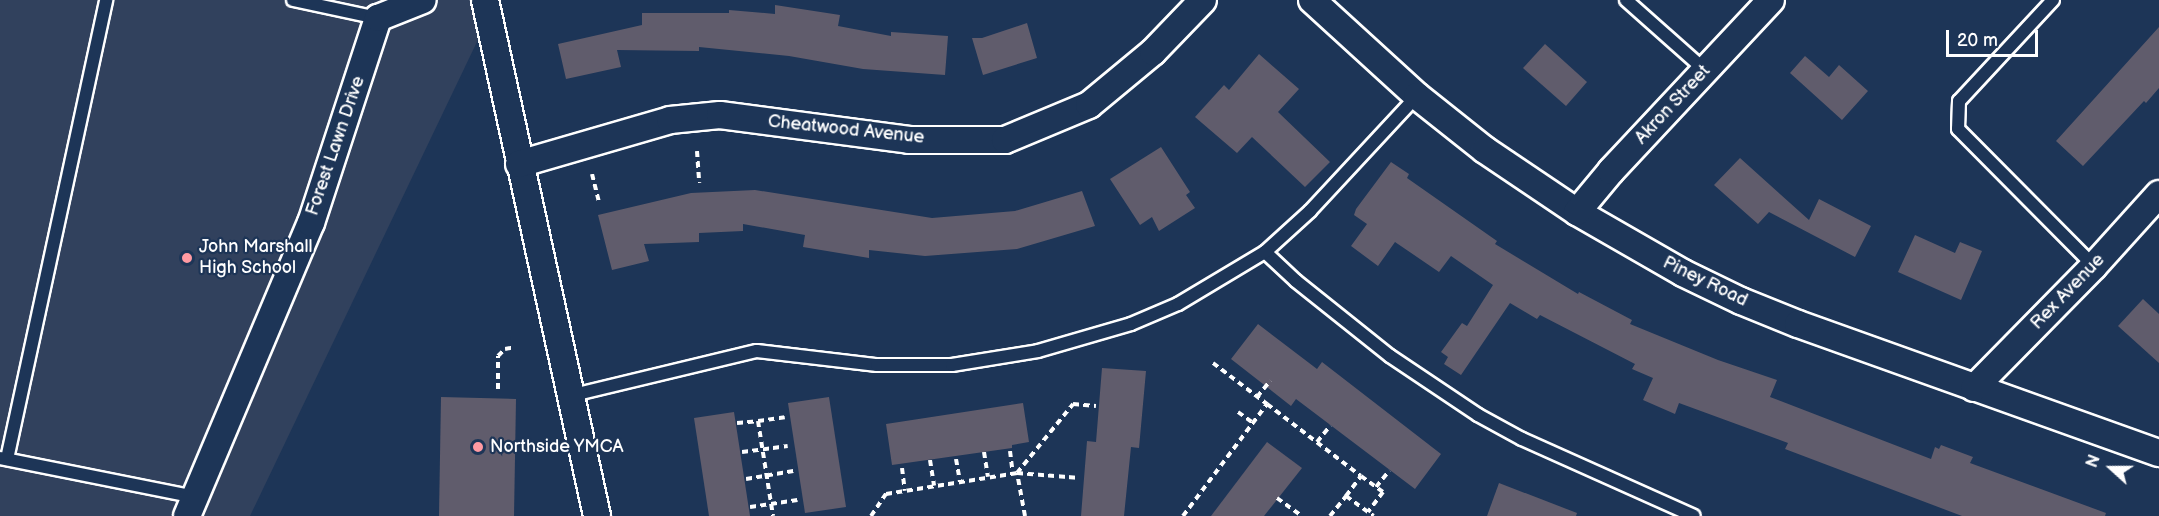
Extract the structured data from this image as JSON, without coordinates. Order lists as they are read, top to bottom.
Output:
{
  "streets": {
    "street": [
      "Akron Street",
      "Cheatwood Avenue",
      "Forest Lawn Drive",
      "Piney Road",
      "Rex Avenue"
    ]
  },
  "crossings": [
    ["Akron Street", "Piney Road"],
    ["Piney Road", "Rex Avenue"]
  ],
  "places": ["John Marshall High School", "Northside YMCA"],
  "scale_bar": "20 m",
  "north": "left"
}
